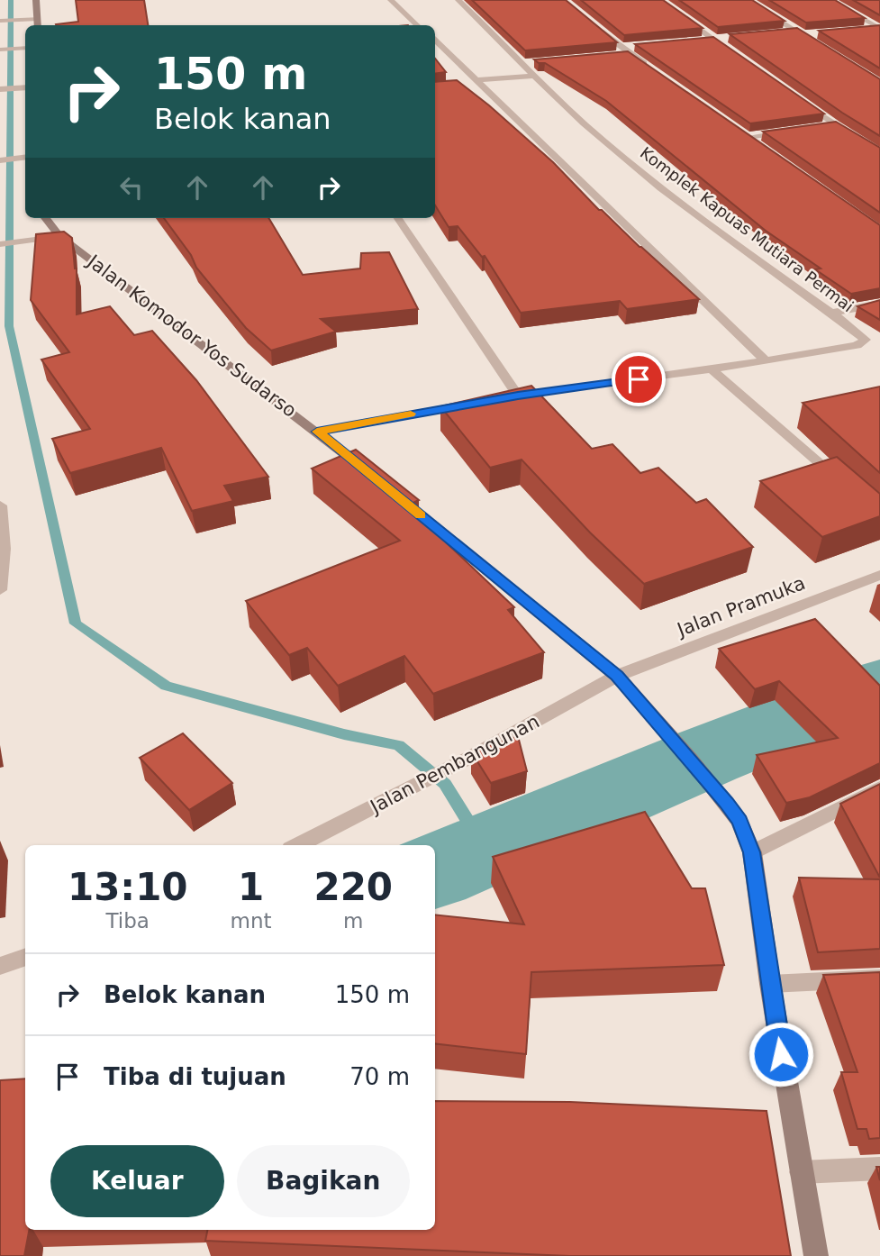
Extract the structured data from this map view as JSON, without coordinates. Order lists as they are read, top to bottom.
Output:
{
  "streets": {
    "street": [
      "Komplek Kapuas Mutiara Permai",
      "Jalan Komodor Yos Sudarso",
      "Jalan Pramuka",
      "Jalan Pembangunan"
    ]
  },
  "crossings": [
    ["Jalan Pramuka", "Jalan Pembangunan"]
  ],
  "page": {
    "turn": ["150 m", "Belok kanan"],
    "eta": [
      "13:10",
      "Tiba",
      "1",
      "mnt",
      "220",
      "m"
    ],
    "list": [
      {
        "name": "Belok kanan",
        "value": "150 m"
      },
      {
        "name": "Tiba di tujuan",
        "value": "70 m"
      }
    ],
    "buttons": ["Keluar", "Bagikan"]
  }
}
